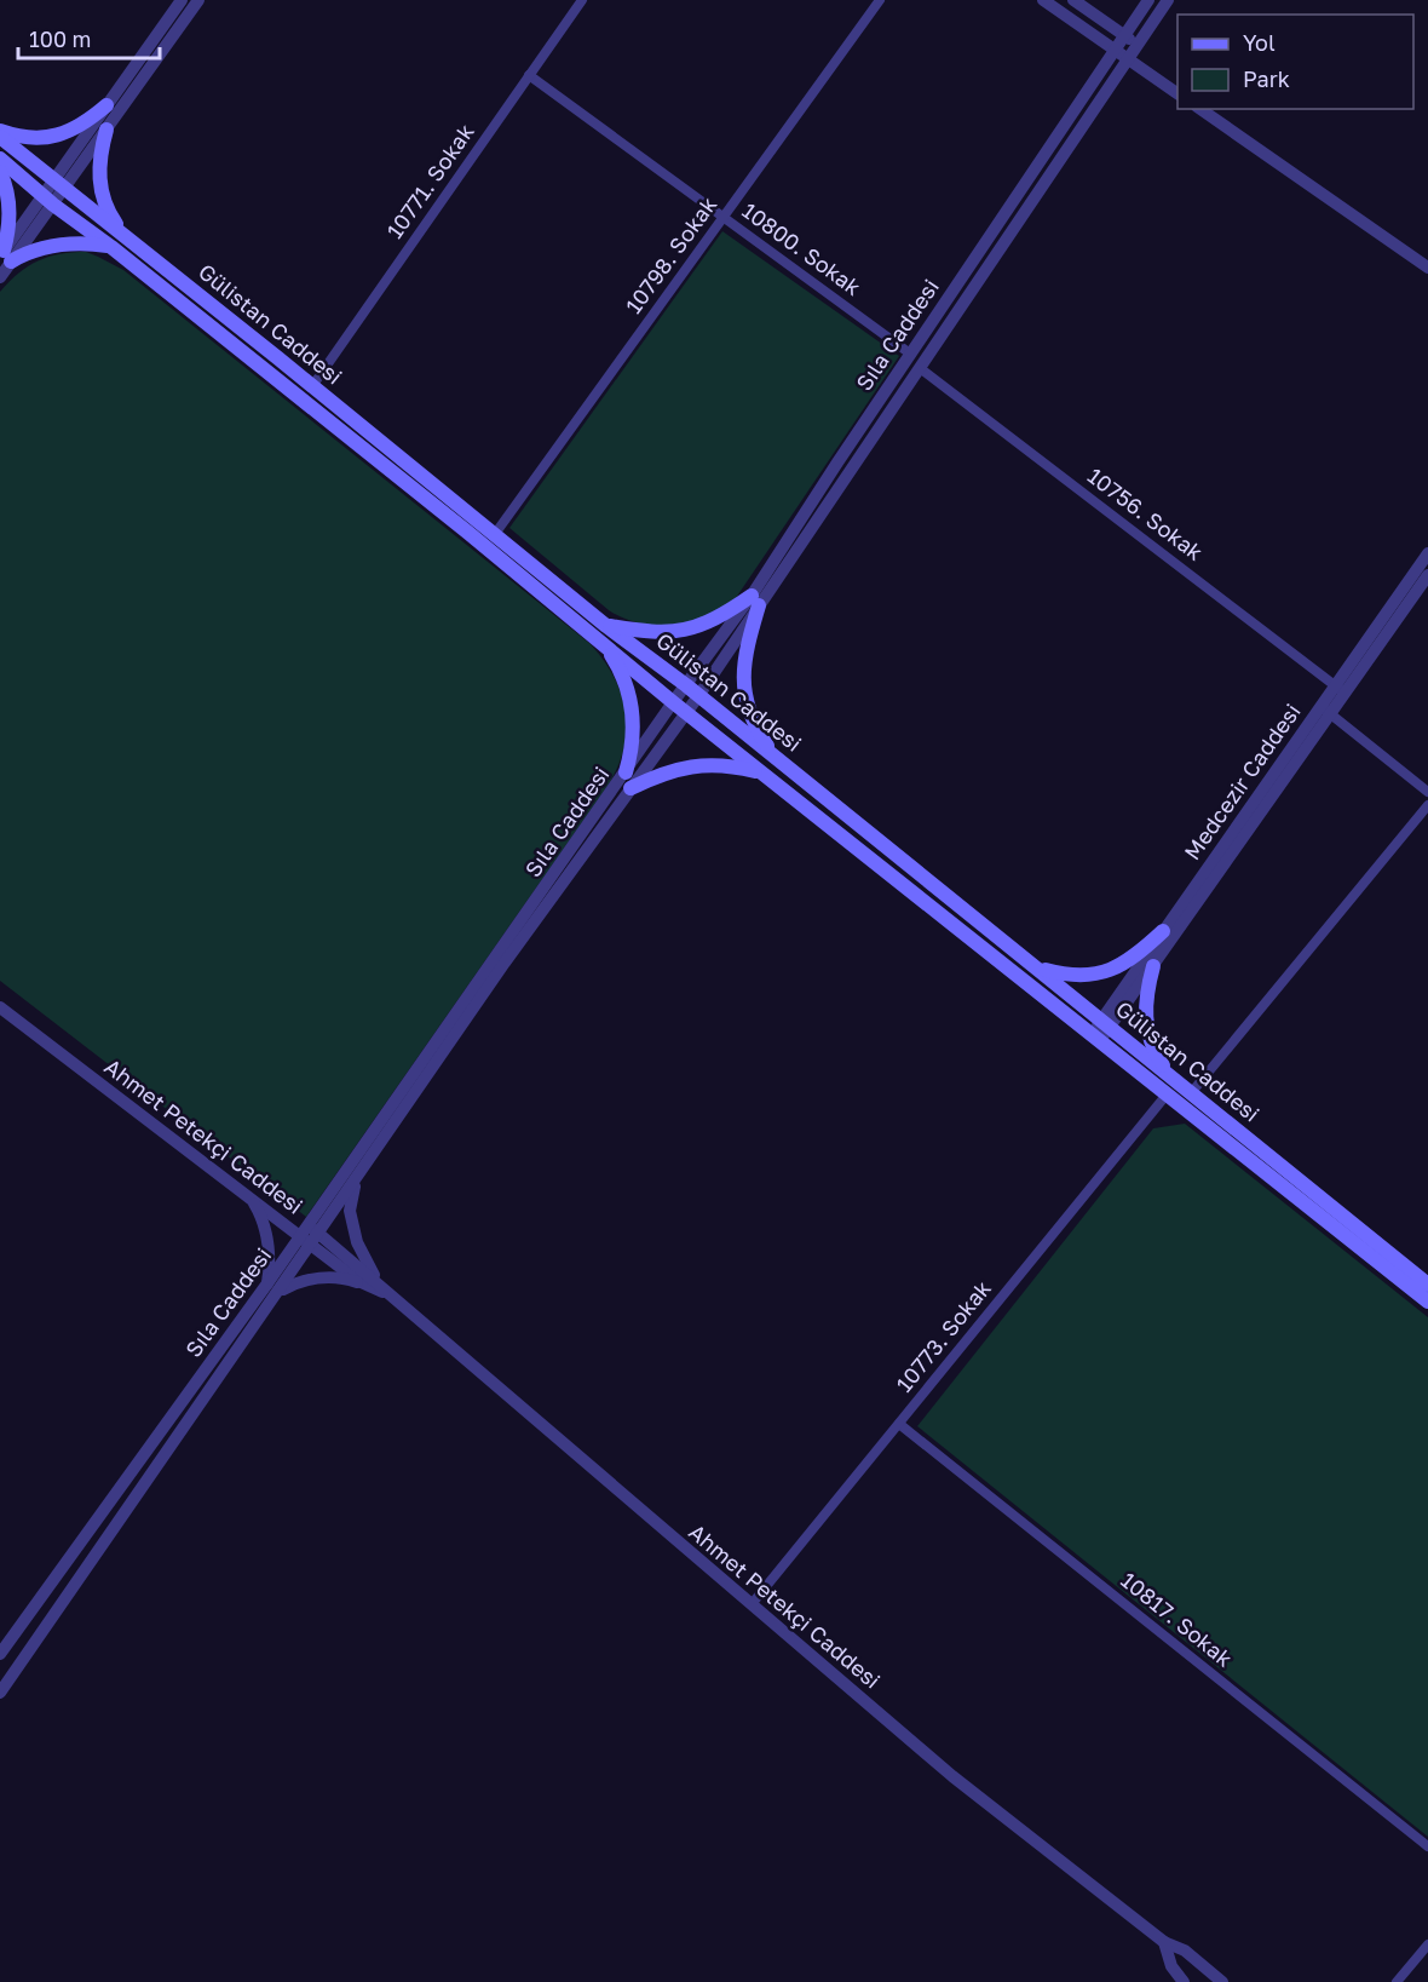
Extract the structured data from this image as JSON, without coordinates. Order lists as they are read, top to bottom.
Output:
{
  "streets": {
    "main road": ["Gülistan Caddesi"],
    "street": [
      "10771. Sokak",
      "10800. Sokak",
      "10798. Sokak",
      "Sıla Caddesi",
      "10756. Sokak",
      "Medcezir Caddesi",
      "Ahmet Petekçi Caddesi",
      "10773. Sokak",
      "10817. Sokak"
    ]
  },
  "crossings": [
    ["10771. Sokak", "10800. Sokak"],
    ["10771. Sokak", "Gülistan Caddesi"],
    ["10800. Sokak", "10798. Sokak"],
    ["10800. Sokak", "Sıla Caddesi"],
    ["10798. Sokak", "Gülistan Caddesi"],
    ["Gülistan Caddesi", "Sıla Caddesi"],
    ["Gülistan Caddesi", "Medcezir Caddesi"],
    ["Gülistan Caddesi", "10773. Sokak"],
    ["Sıla Caddesi", "Ahmet Petekçi Caddesi"],
    ["10756. Sokak", "Medcezir Caddesi"],
    ["Ahmet Petekçi Caddesi", "10773. Sokak"],
    ["10773. Sokak", "10817. Sokak"]
  ],
  "legend": ["Yol", "Park"],
  "scale_bar": "100 m"
}
